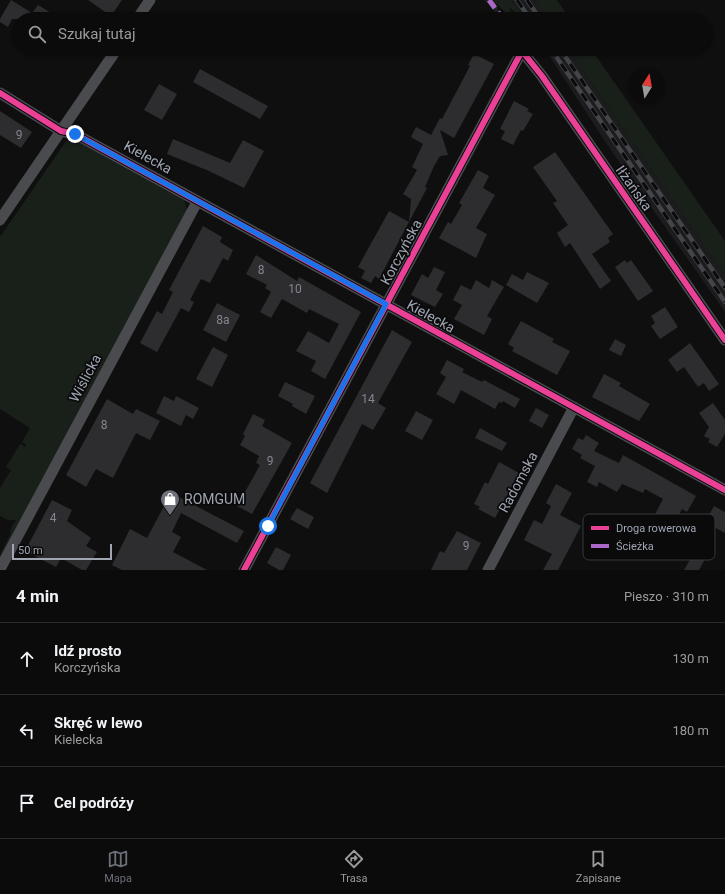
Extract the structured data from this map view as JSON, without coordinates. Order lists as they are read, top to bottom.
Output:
{
  "streets": {
    "street": [
      "Kielecka",
      "Iłżańska",
      "Korczyńska",
      "Wiślicka",
      "Radomska"
    ]
  },
  "crossings": [
    ["Kielecka", "Korczyńska"],
    ["Kielecka", "Wiślicka"],
    ["Kielecka", "Radomska"]
  ],
  "places": {
    "shop": ["ROMGUM"]
  },
  "house_numbers": [
    "9",
    "8",
    "10",
    "8a",
    "14",
    "8",
    "9",
    "4",
    "9"
  ],
  "legend": ["Droga rowerowa", "Ścieżka"],
  "scale_bar": "50 m",
  "north": "top",
  "page": {
    "search": "Szukaj tutaj",
    "scale": "50 m",
    "heading": ["4 min", "Pieszo · 310 m"],
    "list": [
      ["Idź prosto", "Korczyńska", "130 m"],
      ["Skręć w lewo", "Kielecka", "180 m"],
      "Cel podróży"
    ],
    "nav": ["Mapa", "Trasa", "Zapisane"]
  }
}
